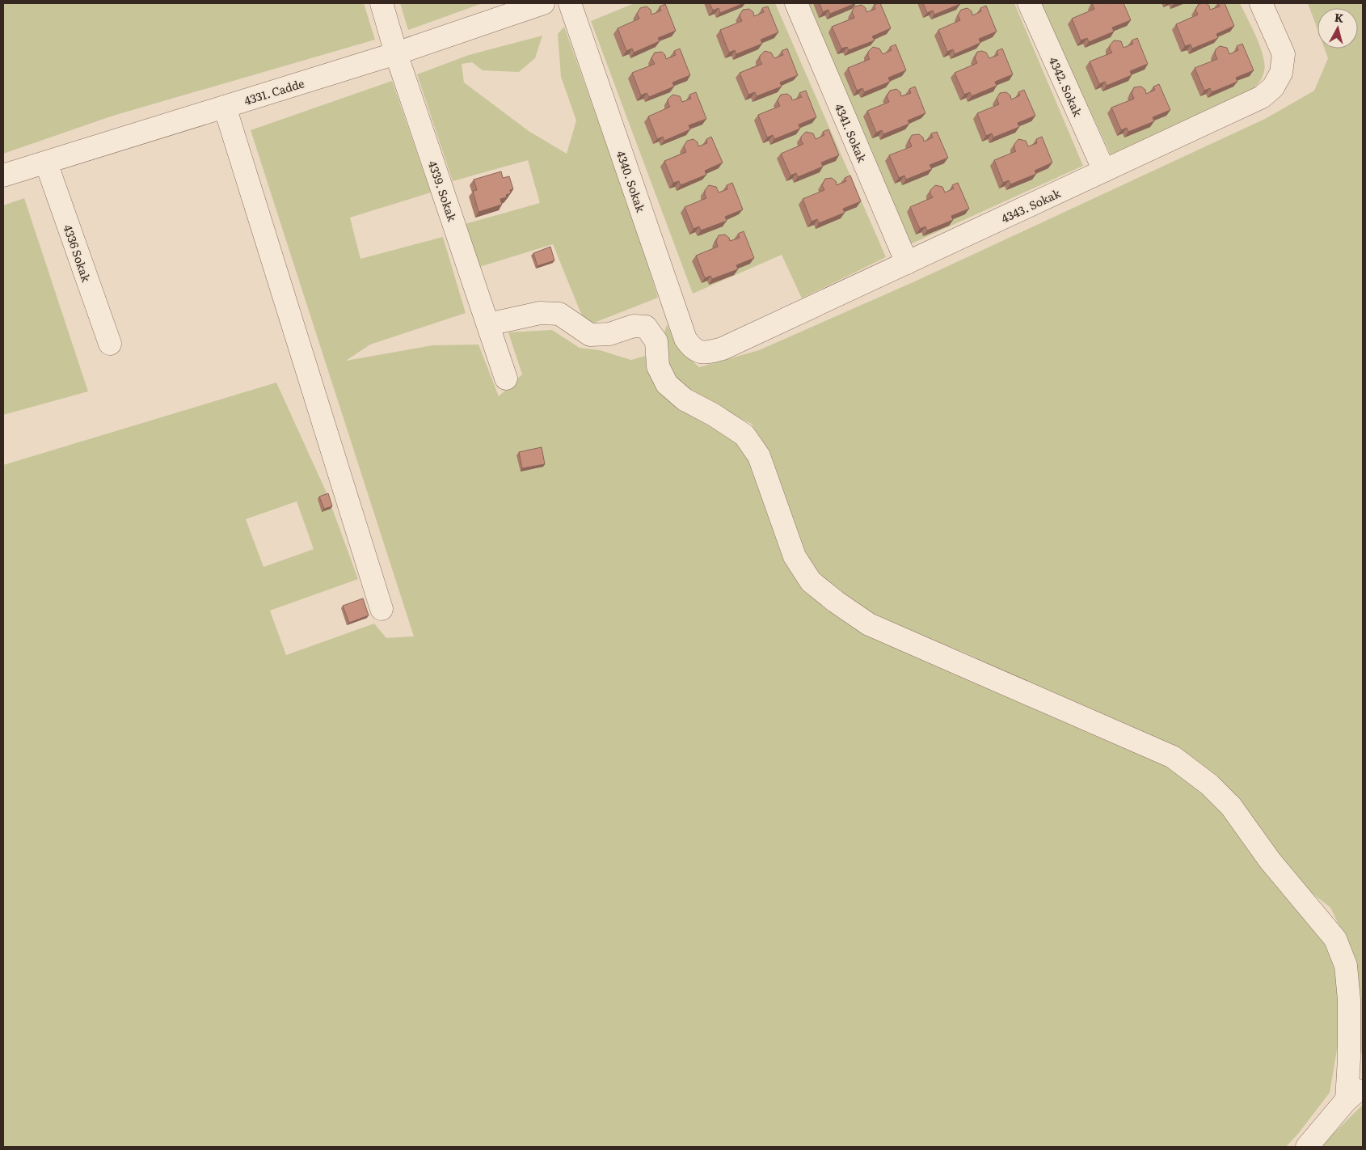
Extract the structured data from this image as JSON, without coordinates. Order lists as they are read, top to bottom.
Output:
{
  "streets": {
    "street": [
      "4342. Sokak",
      "4331. Cadde",
      "4341. Sokak",
      "4340. Sokak",
      "4339. Sokak",
      "4343. Sokak",
      "4336 Sokak"
    ]
  },
  "crossings": [
    ["4342. Sokak", "4343. Sokak"],
    ["4331. Cadde", "4339. Sokak"],
    ["4331. Cadde", "4336 Sokak"],
    ["4341. Sokak", "4343. Sokak"],
    ["4340. Sokak", "4343. Sokak"]
  ],
  "north": "top"
}
